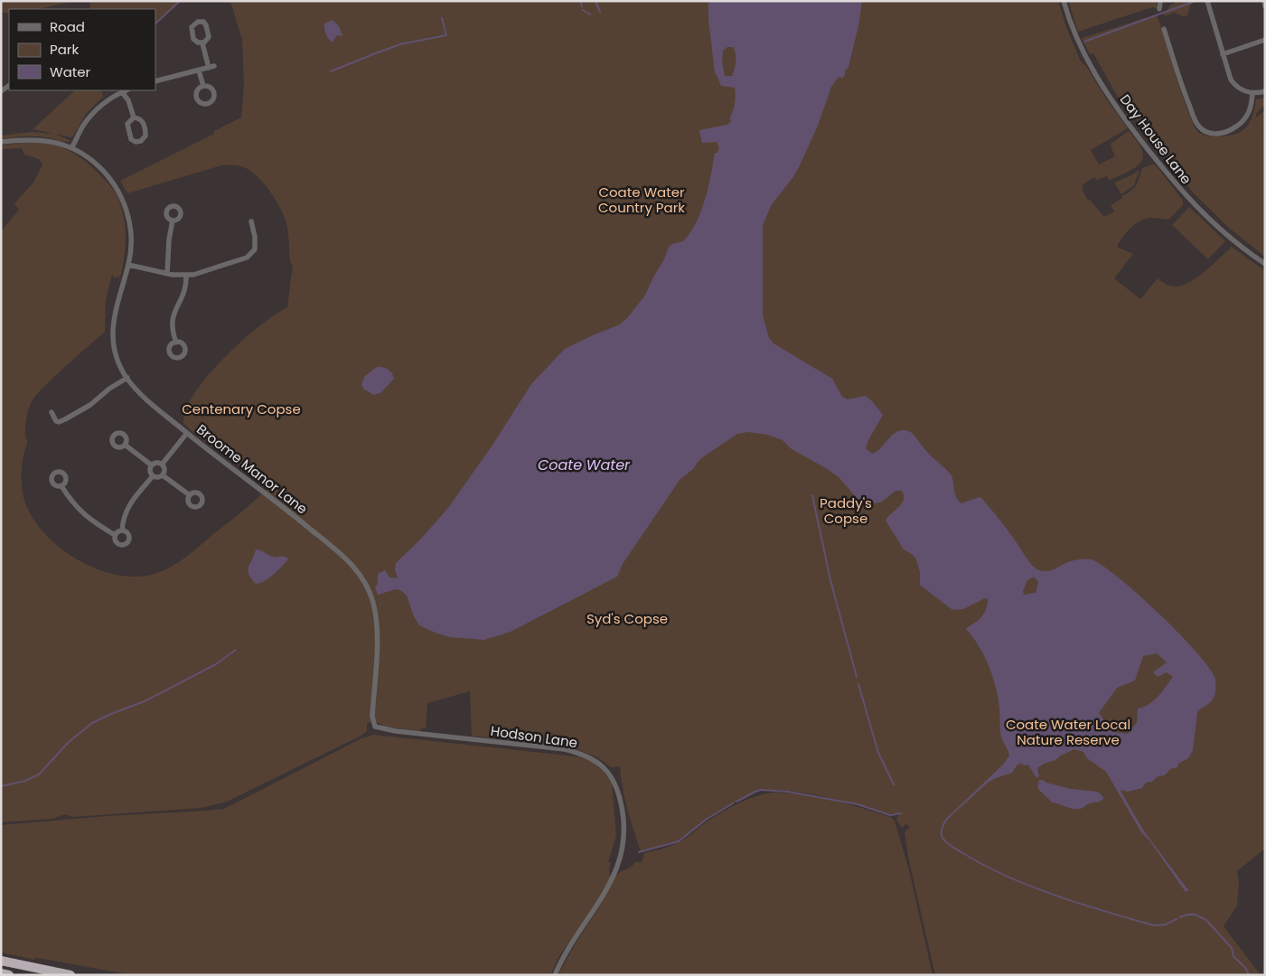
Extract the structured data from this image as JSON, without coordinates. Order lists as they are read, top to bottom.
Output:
{
  "streets": {
    "street": ["Day House Lane", "Broome Manor Lane", "Hodson Lane"]
  },
  "crossings": [
    ["Broome Manor Lane", "Hodson Lane"]
  ],
  "water": ["Coate Water"],
  "parks": [
    "Coate Water Country Park",
    "Centenary Copse",
    "Paddy's Copse",
    "Syd's Copse",
    "Coate Water Local Nature Reserve"
  ],
  "legend": ["Road", "Park", "Water"]
}
